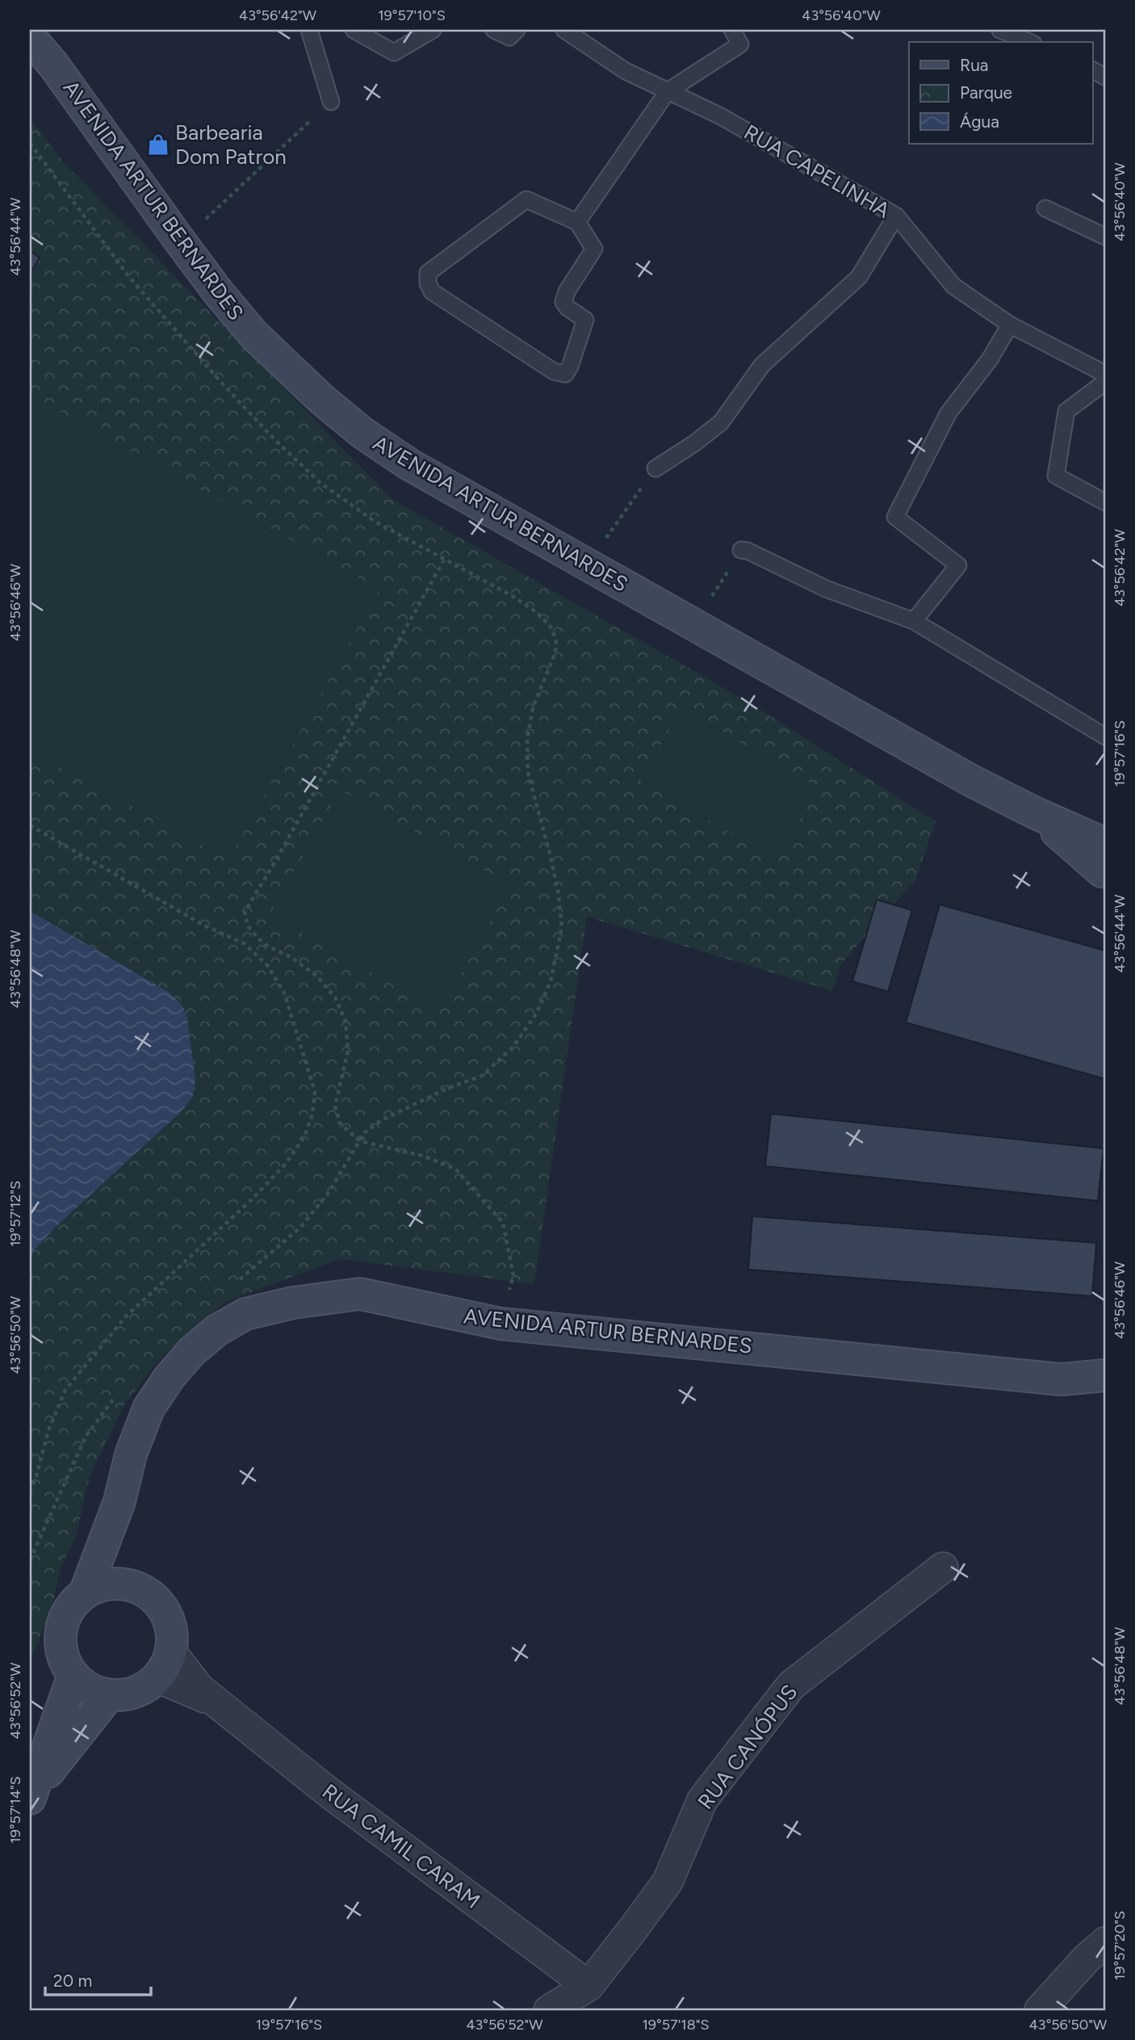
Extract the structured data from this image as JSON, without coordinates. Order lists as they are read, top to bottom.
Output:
{
  "streets": {
    "street": ["AVENIDA ARTUR BERNARDES", "RUA CANÓPUS", "RUA CAMIL CARAM"],
    "lane": ["RUA CAPELINHA"]
  },
  "crossings": [
    ["AVENIDA ARTUR BERNARDES", "RUA CAMIL CARAM"],
    ["RUA CANÓPUS", "RUA CAMIL CARAM"]
  ],
  "places": {
    "shop": ["Barbearia Dom Patron"]
  },
  "legend": ["Rua", "Parque", "Água"],
  "scale_bar": "20 m",
  "coordinates": [
    "43°56'42\"W",
    "19°57'10\"S",
    "43°56'40\"W",
    "43°56'44\"W",
    "43°56'46\"W",
    "19°57'16\"S",
    "43°56'48\"W",
    "19°57'12\"S",
    "43°56'50\"W",
    "43°56'52\"W",
    "19°57'14\"S",
    "19°57'20\"S",
    "19°57'18\"S"
  ]
}
